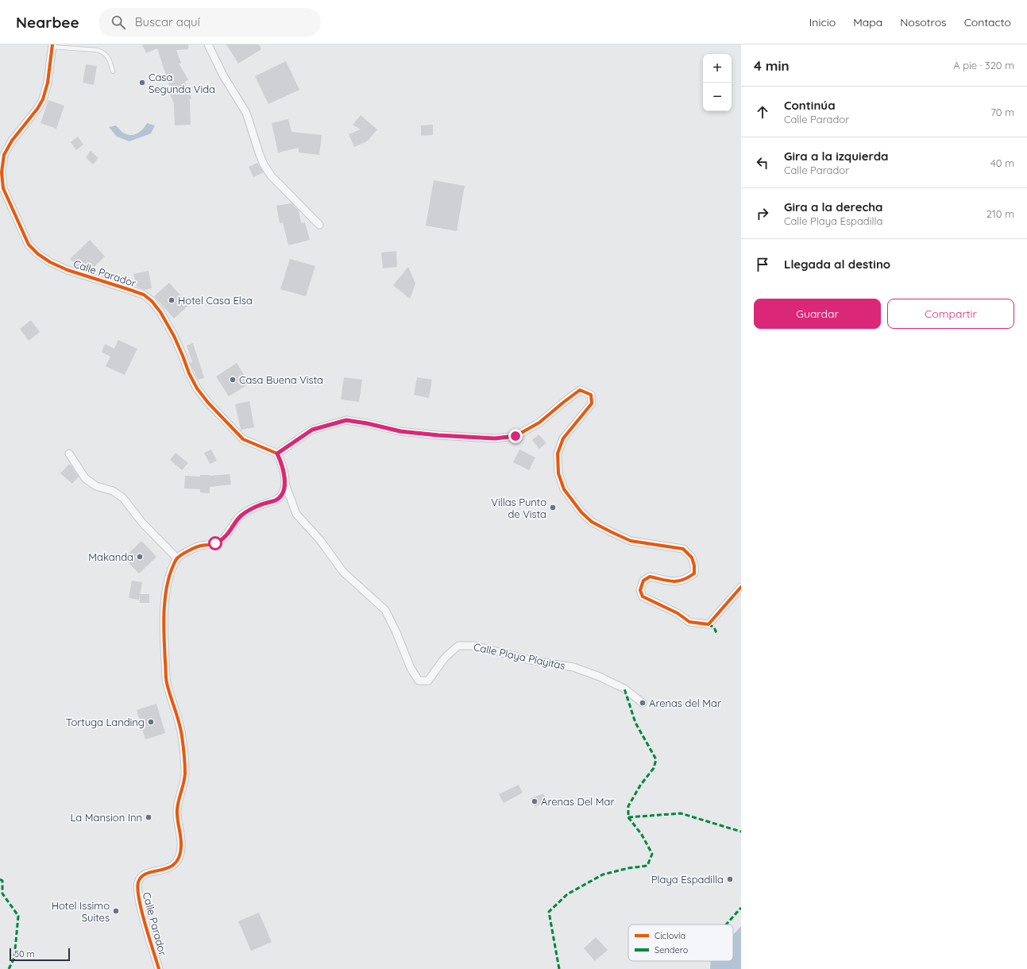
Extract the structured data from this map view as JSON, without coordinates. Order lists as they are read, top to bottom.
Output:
{
  "streets": {
    "street": ["Calle Parador", "Calle Playa Playitas"]
  },
  "places": [
    "Casa Segunda Vida",
    "Hotel Casa Elsa",
    "Casa Buena Vista",
    "Villas Punto de Vista",
    "Makanda",
    "Arenas del Mar",
    "Tortuga Landing",
    "Arenas Del Mar",
    "La Mansion Inn",
    "Playa Espadilla",
    "Hotel Issimo Suites"
  ],
  "legend": ["Ciclovía", "Sendero"],
  "scale_bar": "50 m",
  "page": {
    "header": "Nearbee",
    "search": "Buscar aquí",
    "nav": [
      "Inicio",
      "Mapa",
      "Nosotros",
      "Contacto"
    ],
    "heading": ["4 min", "A pie · 320 m"],
    "map_buttons": ["+", "−"],
    "list": [
      ["Continúa", "Calle Parador", "70 m"],
      ["Gira a la izquierda", "Calle Parador", "40 m"],
      ["Gira a la derecha", "Calle Playa Espadilla", "210 m"],
      "Llegada al destino"
    ],
    "buttons": ["Guardar", "Compartir"],
    "scale": "50 m"
  }
}
